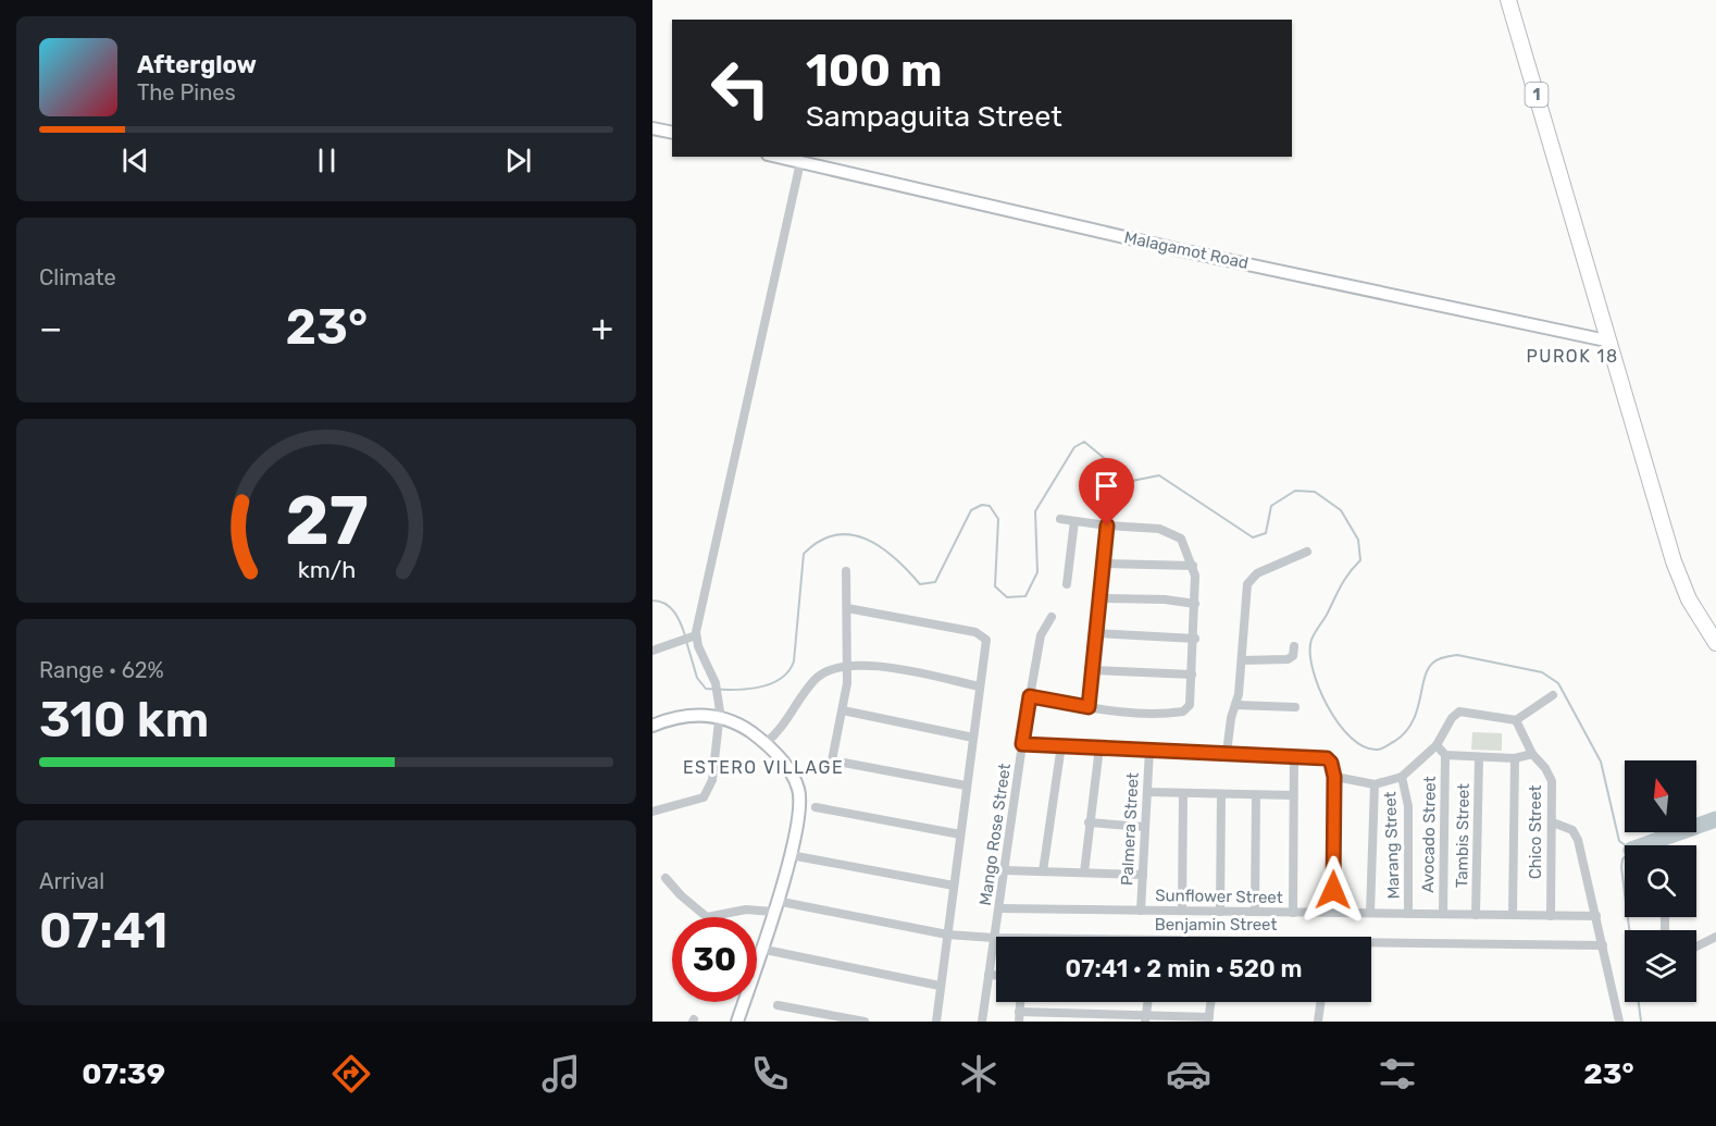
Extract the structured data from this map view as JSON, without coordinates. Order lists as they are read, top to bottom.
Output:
{
  "streets": {
    "highway": ["1"],
    "street": [
      "Malagamot Road",
      "Palmera Street",
      "Chico Street",
      "Mango Rose Street",
      "Avocado Street",
      "Tambis Street",
      "Marang Street",
      "Sunflower Street",
      "Benjamin Street"
    ]
  },
  "crossings": [
    ["1", "Malagamot Road"],
    ["Palmera Street", "Sunflower Street"],
    ["Chico Street", "Sunflower Street"],
    ["Mango Rose Street", "Sunflower Street"],
    ["Mango Rose Street", "Benjamin Street"],
    ["Avocado Street", "Sunflower Street"],
    ["Tambis Street", "Sunflower Street"],
    ["Marang Street", "Sunflower Street"]
  ],
  "districts": ["PUROK 18", "ESTERO VILLAGE"],
  "north": "top",
  "page": {
    "turn": ["100 m", "Sampaguita Street"],
    "song": ["Afterglow", "The Pines"],
    "tile": [
      "Climate",
      ["Range · 62%", "310 km"],
      ["Arrival", "07:41"]
    ],
    "heat": ["−", "23°", "+"],
    "limit": "30",
    "trip": "07:41 · 2 min · 520 m",
    "tabs": ["07:39", "23°"],
    "gauge": ["27", "km/h"]
  }
}
